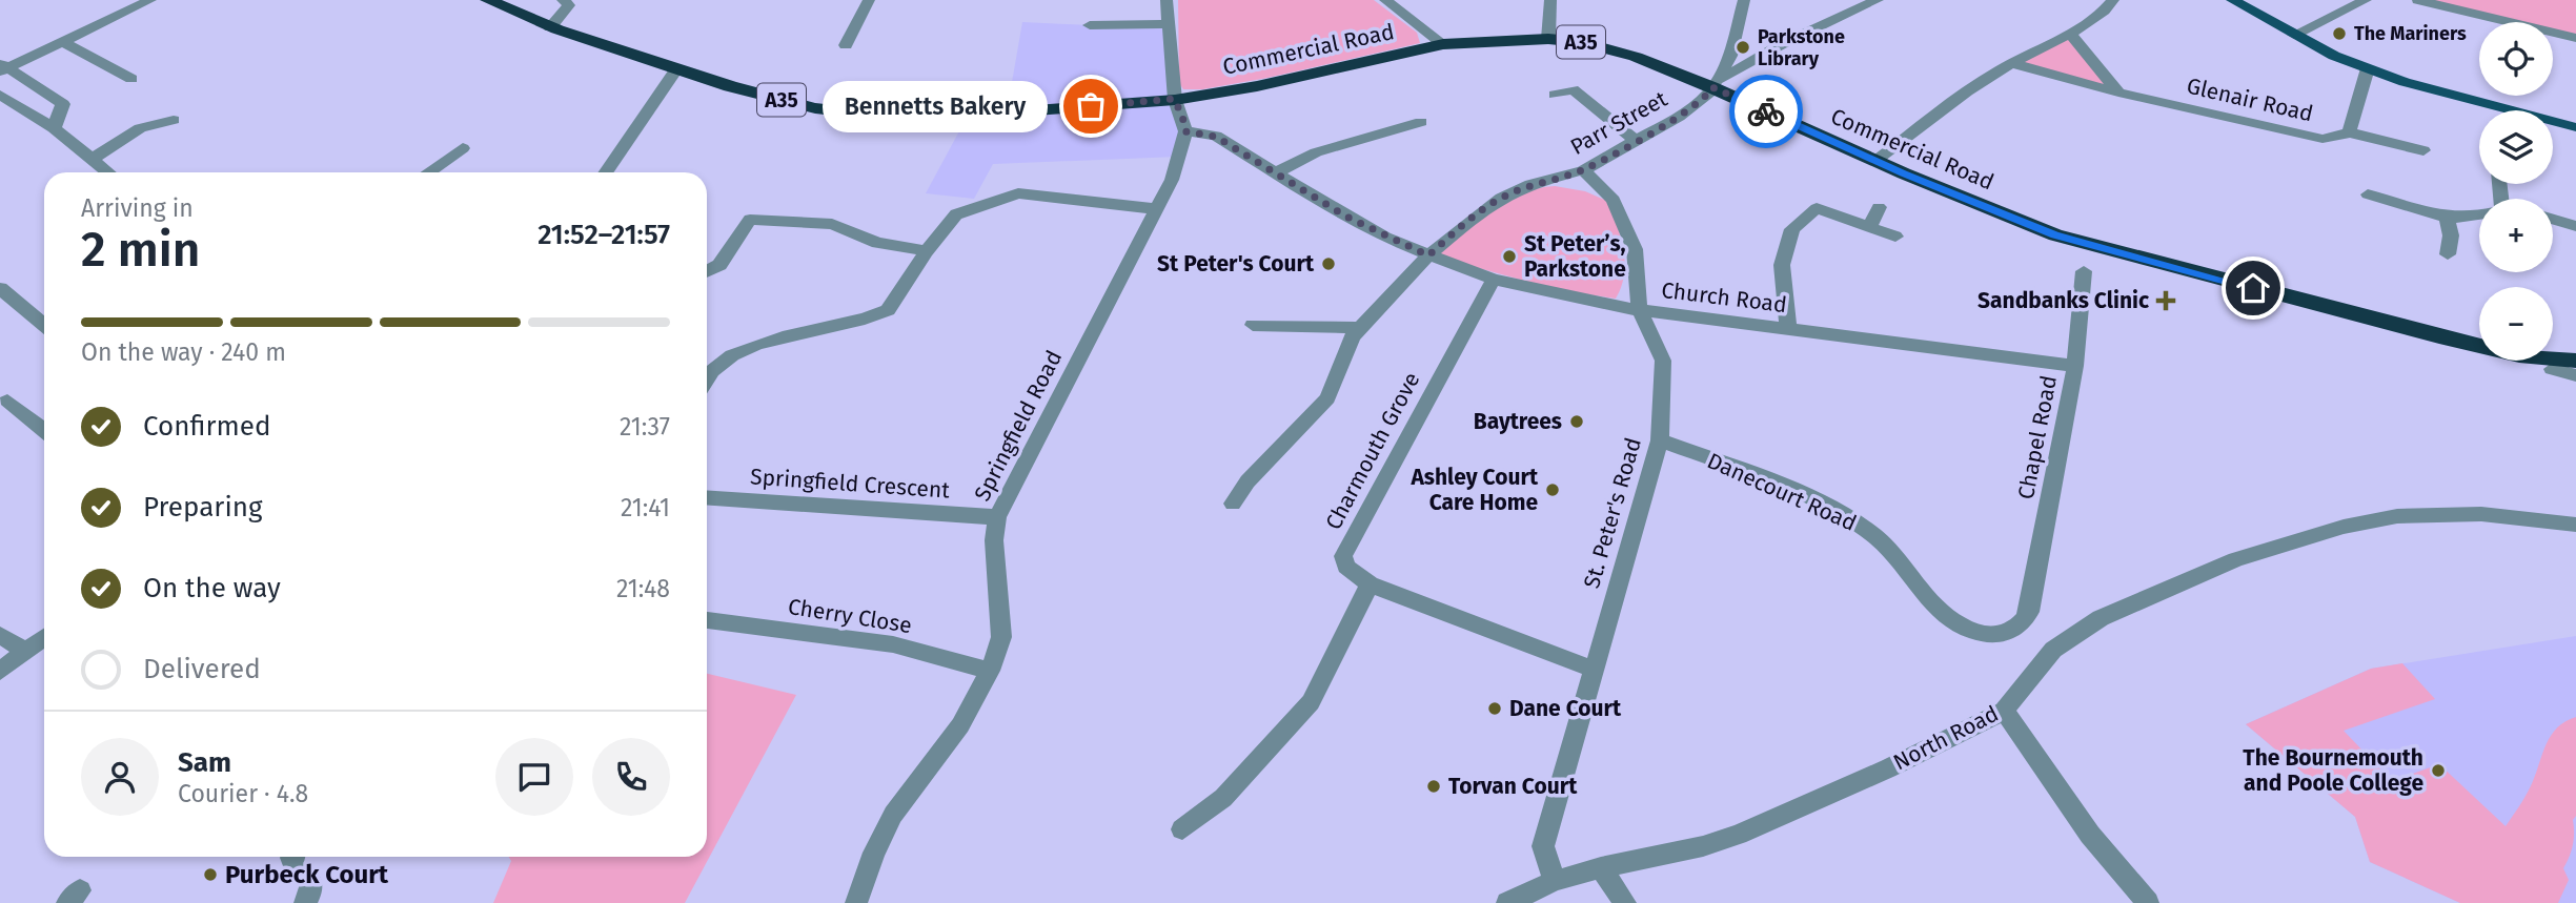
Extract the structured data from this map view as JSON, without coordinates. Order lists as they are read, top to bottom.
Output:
{
  "streets": {
    "highway": ["A35", "Commercial Road"],
    "street": [
      "Glenair Road",
      "Parr Street",
      "Church Road",
      "Springfield Road",
      "Chapel Road",
      "Charmouth Grove",
      "Springfield Crescent",
      "Danecourt Road",
      "St. Peter's Road",
      "Cherry Close",
      "North Road"
    ]
  },
  "crossings": [
    ["A35", "Commercial Road"],
    ["Commercial Road", "Parr Street"],
    ["Parr Street", "Church Road"],
    ["Parr Street", "St. Peter's Road"],
    ["Church Road", "Springfield Road"],
    ["Church Road", "Chapel Road"],
    ["Church Road", "Charmouth Grove"],
    ["Church Road", "St. Peter's Road"],
    ["Springfield Road", "Springfield Crescent"],
    ["Springfield Road", "Cherry Close"],
    ["Chapel Road", "Danecourt Road"],
    ["Charmouth Grove", "St. Peter's Road"],
    ["Danecourt Road", "St. Peter's Road"],
    ["St. Peter's Road", "North Road"]
  ],
  "places": {
    "other": [
      "The Mariners",
      "Parkstone Library",
      "Bennetts Bakery",
      "St Peter’s, Parkstone",
      "St Peter's Court",
      "Baytrees",
      "Ashley Court Care Home",
      "Dane Court",
      "The Bournemouth and Poole College",
      "Torvan Court",
      "Purbeck Court"
    ],
    "health": ["Sandbanks Clinic"]
  },
  "page": {
    "map_buttons": ["+", "−"],
    "bubble": "Bennetts Bakery",
    "heading": ["2 min", "Arriving in", "21:52–21:57"],
    "panel": ["Sam", "Courier · 4.8"],
    "bar": "On the way · 240 m",
    "list": [
      ["Confirmed", "21:37"],
      ["Preparing", "21:41"],
      ["On the way", "21:48"],
      "Delivered"
    ]
  }
}
